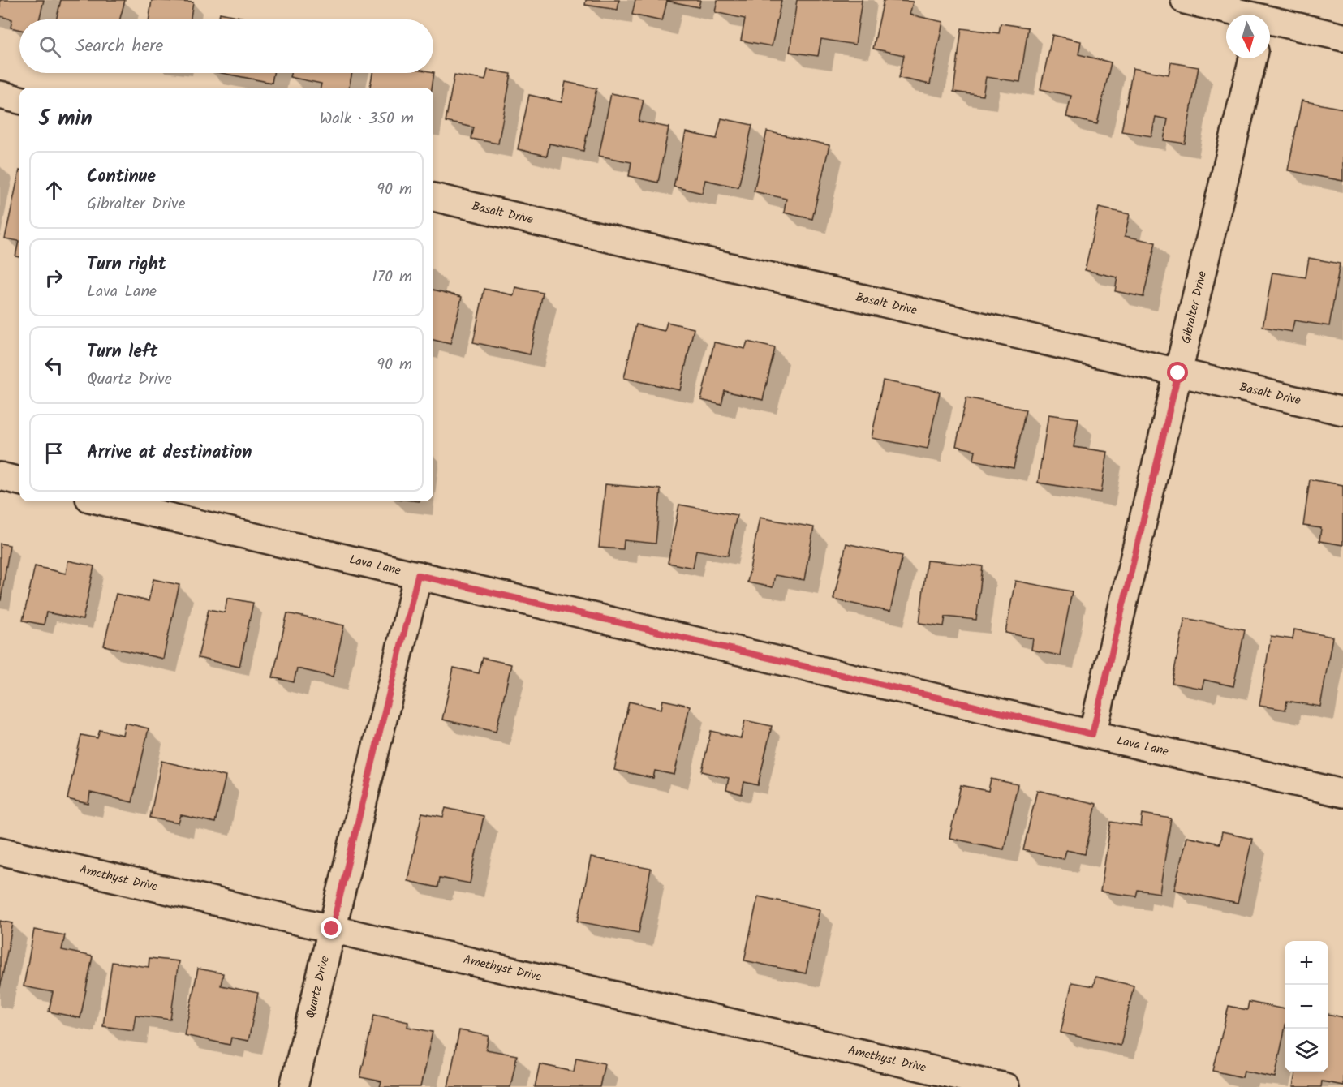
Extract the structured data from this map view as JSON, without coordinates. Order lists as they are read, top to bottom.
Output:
{
  "streets": {
    "street": [
      "Basalt Drive",
      "Gibralter Drive",
      "Lava Lane",
      "Amethyst Drive",
      "Quartz Drive"
    ]
  },
  "crossings": [
    ["Basalt Drive", "Gibralter Drive"],
    ["Gibralter Drive", "Lava Lane"],
    ["Lava Lane", "Quartz Drive"],
    ["Amethyst Drive", "Quartz Drive"]
  ],
  "north": "bottom",
  "page": {
    "search": "Search here",
    "heading": ["5 min", "Walk · 350 m"],
    "list": [
      ["Continue", "Gibralter Drive", "90 m"],
      ["Turn right", "Lava Lane", "170 m"],
      ["Turn left", "Quartz Drive", "90 m"],
      "Arrive at destination"
    ],
    "map_buttons": ["+", "−"]
  }
}
